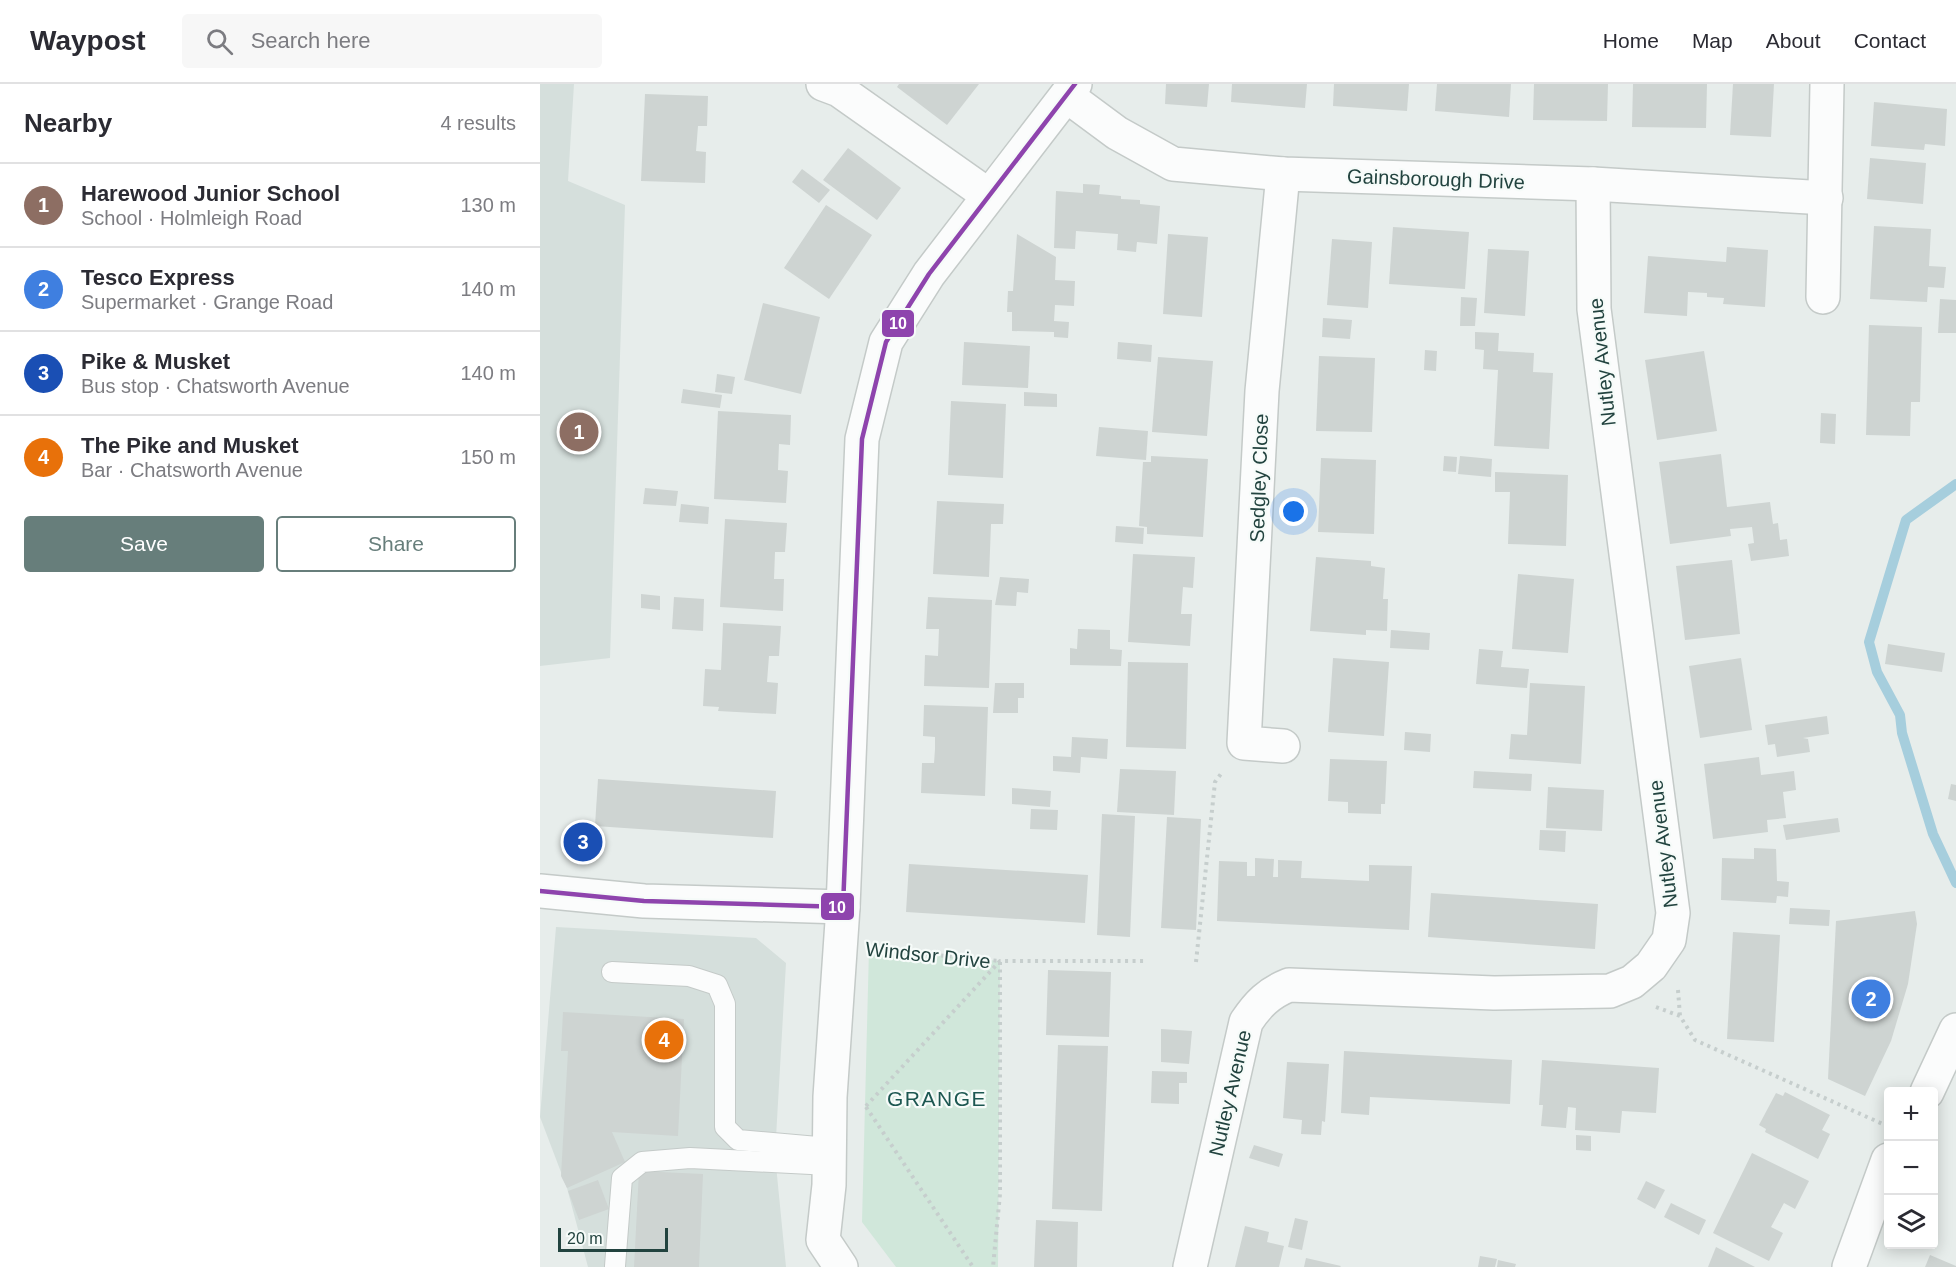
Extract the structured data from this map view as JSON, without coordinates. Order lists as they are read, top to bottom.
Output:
{
  "streets": {
    "street": [
      "Gainsborough Drive",
      "Nutley Avenue",
      "Sedgley Close",
      "Windsor Drive"
    ]
  },
  "crossings": [
    ["Gainsborough Drive", "Nutley Avenue"],
    ["Gainsborough Drive", "Sedgley Close"],
    ["Gainsborough Drive", "Windsor Drive"]
  ],
  "districts": ["GRANGE"],
  "lines": ["transit line 10"],
  "scale_bar": "20 m",
  "page": {
    "header": "Waypost",
    "search": "Search here",
    "nav": [
      "Home",
      "Map",
      "About",
      "Contact"
    ],
    "heading": ["Nearby", "4 results"],
    "list": [
      {
        "mark": "1",
        "name": "Harewood Junior School",
        "note": "School · Holmleigh Road",
        "value": "130 m"
      },
      {
        "mark": "2",
        "name": "Tesco Express",
        "note": "Supermarket · Grange Road",
        "value": "140 m"
      },
      {
        "mark": "3",
        "name": "Pike & Musket",
        "note": "Bus stop · Chatsworth Avenue",
        "value": "140 m"
      },
      {
        "mark": "4",
        "name": "The Pike and Musket",
        "note": "Bar · Chatsworth Avenue",
        "value": "150 m"
      }
    ],
    "pins": [
      "1",
      "3",
      "2",
      "4"
    ],
    "buttons": ["Save", "Share"],
    "map_buttons": ["+", "−"],
    "scale": "20 m"
  }
}
